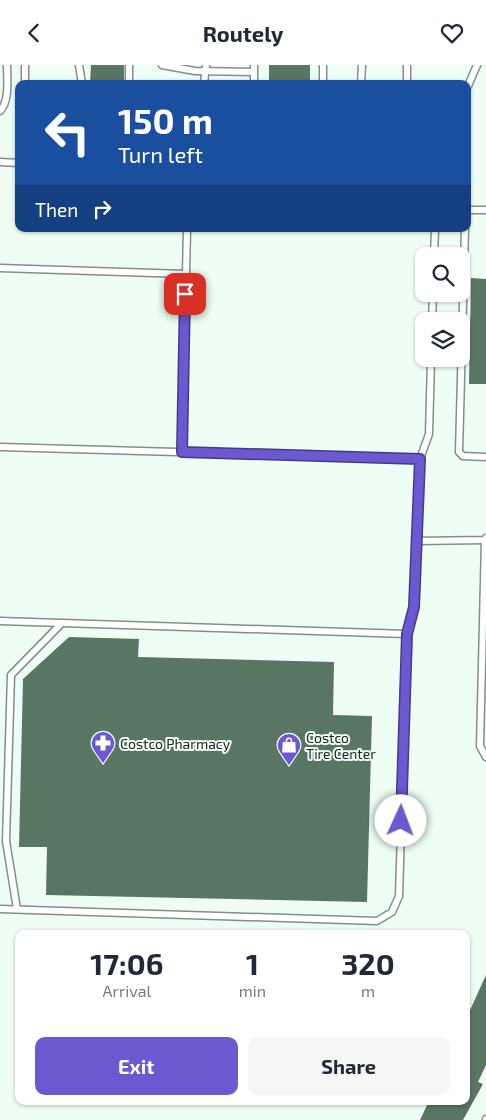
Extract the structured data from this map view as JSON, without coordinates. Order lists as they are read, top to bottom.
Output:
{
  "places": {
    "pharmacy": ["Costco Pharmacy"],
    "shop": ["Costco Tire Center"]
  },
  "page": {
    "header": "Routely",
    "turn": ["150 m", "Turn left"],
    "then": "Then",
    "eta": [
      "17:06",
      "Arrival",
      "1",
      "min",
      "320",
      "m"
    ],
    "buttons": ["Exit", "Share"]
  }
}
